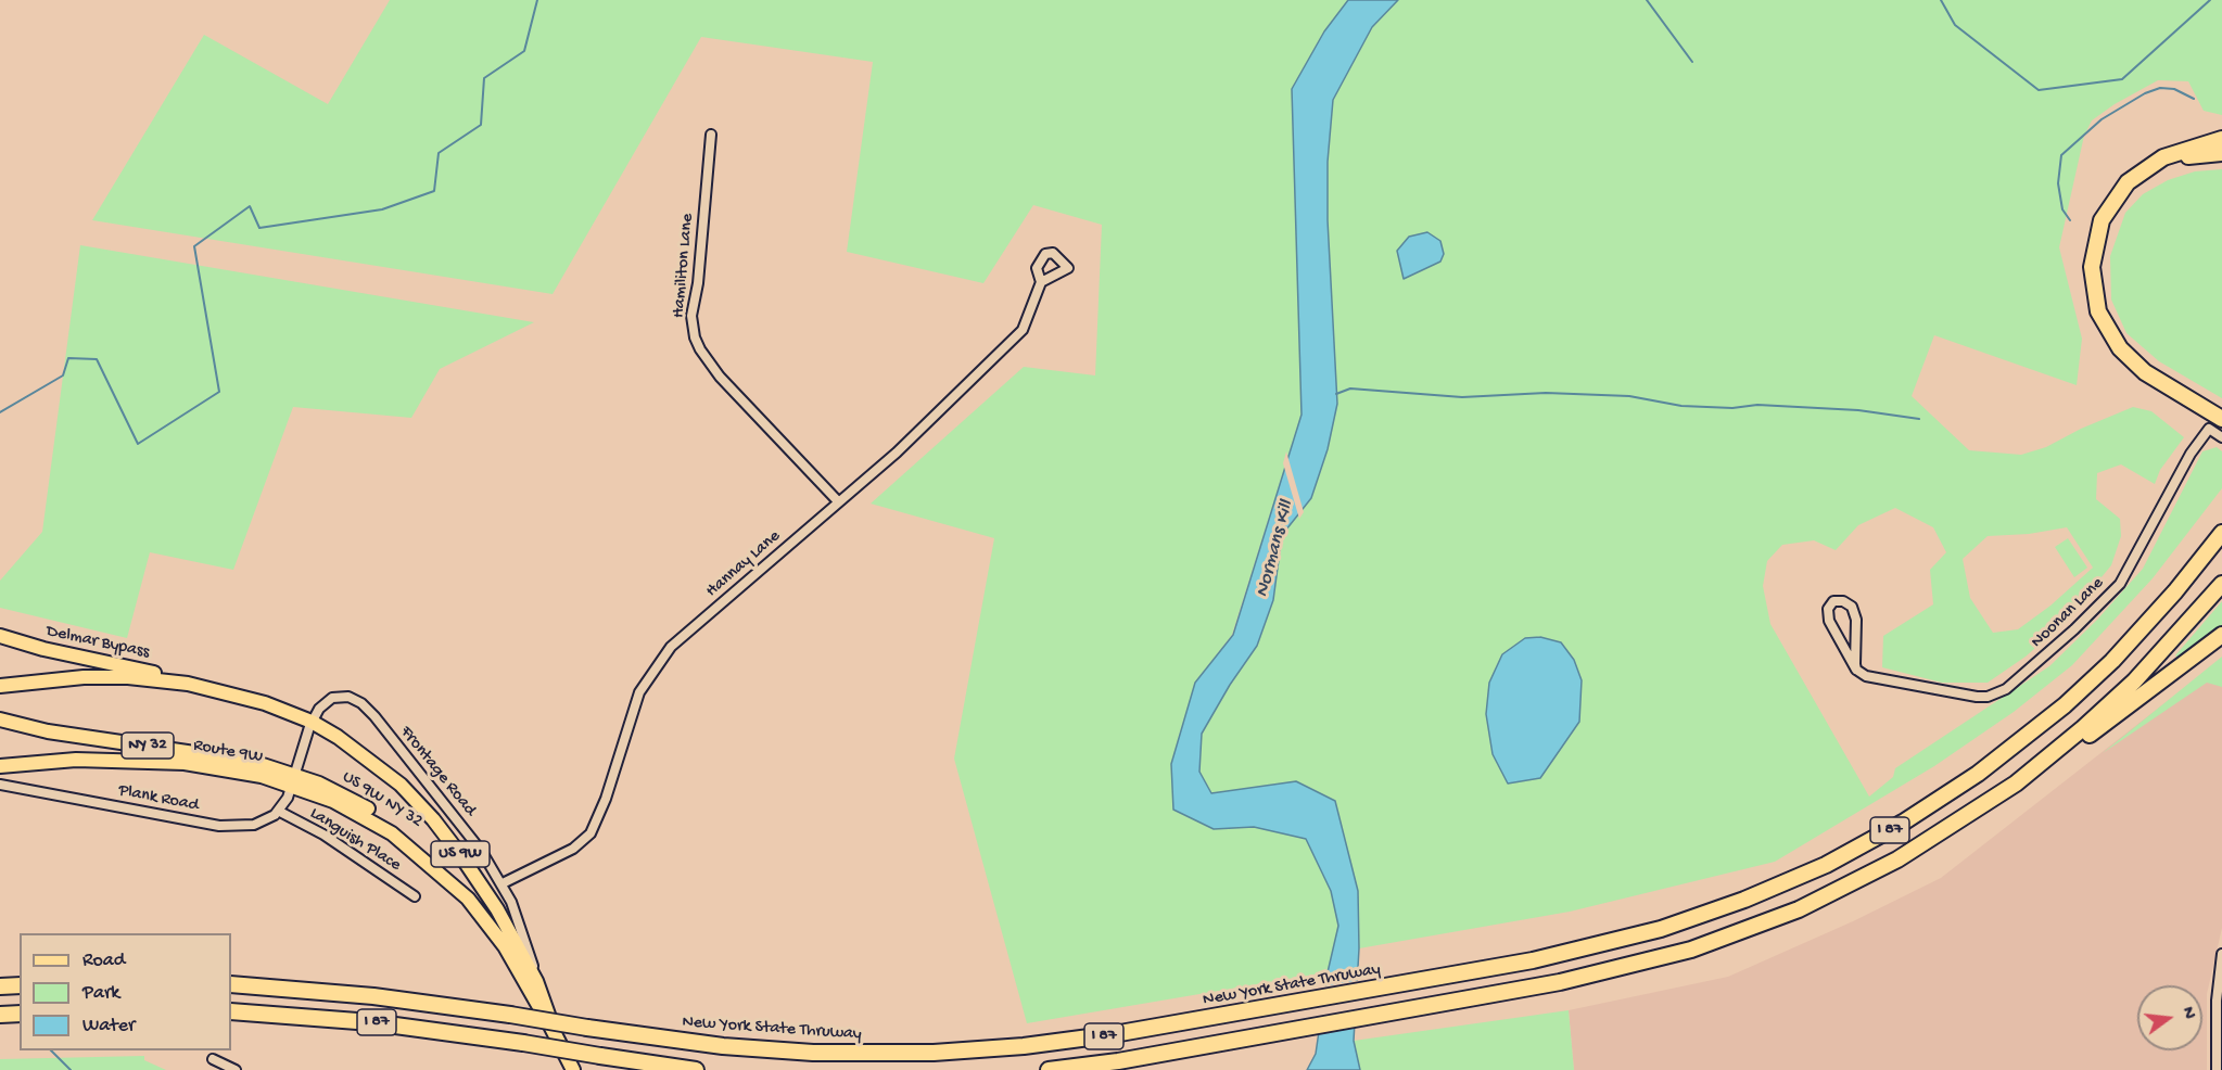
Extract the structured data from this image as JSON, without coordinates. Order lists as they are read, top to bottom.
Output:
{
  "streets": {
    "highway": ["I 87", "New York State Thruway"],
    "main road": [
      "Delmar Bypass",
      "NY 32",
      "Route 9W",
      "US 9W"
    ],
    "street": [
      "Hamiliton Lane",
      "Hannay Lane",
      "Noonan Lane",
      "Frontage Road",
      "Plank Road",
      "Languish Place"
    ]
  },
  "crossings": [
    ["Hamiliton Lane", "Hannay Lane"],
    ["Hannay Lane", "Frontage Road"],
    ["Delmar Bypass", "US 9W"],
    ["NY 32", "Route 9W"],
    ["NY 32", "Frontage Road"],
    ["NY 32", "US 9W"],
    ["Route 9W", "Frontage Road"],
    ["Route 9W", "US 9W"],
    ["Frontage Road", "US 9W"],
    ["Plank Road", "Languish Place"]
  ],
  "water": ["Normans Kill"],
  "legend": ["Road", "Park", "Water"],
  "north": "right"
}
